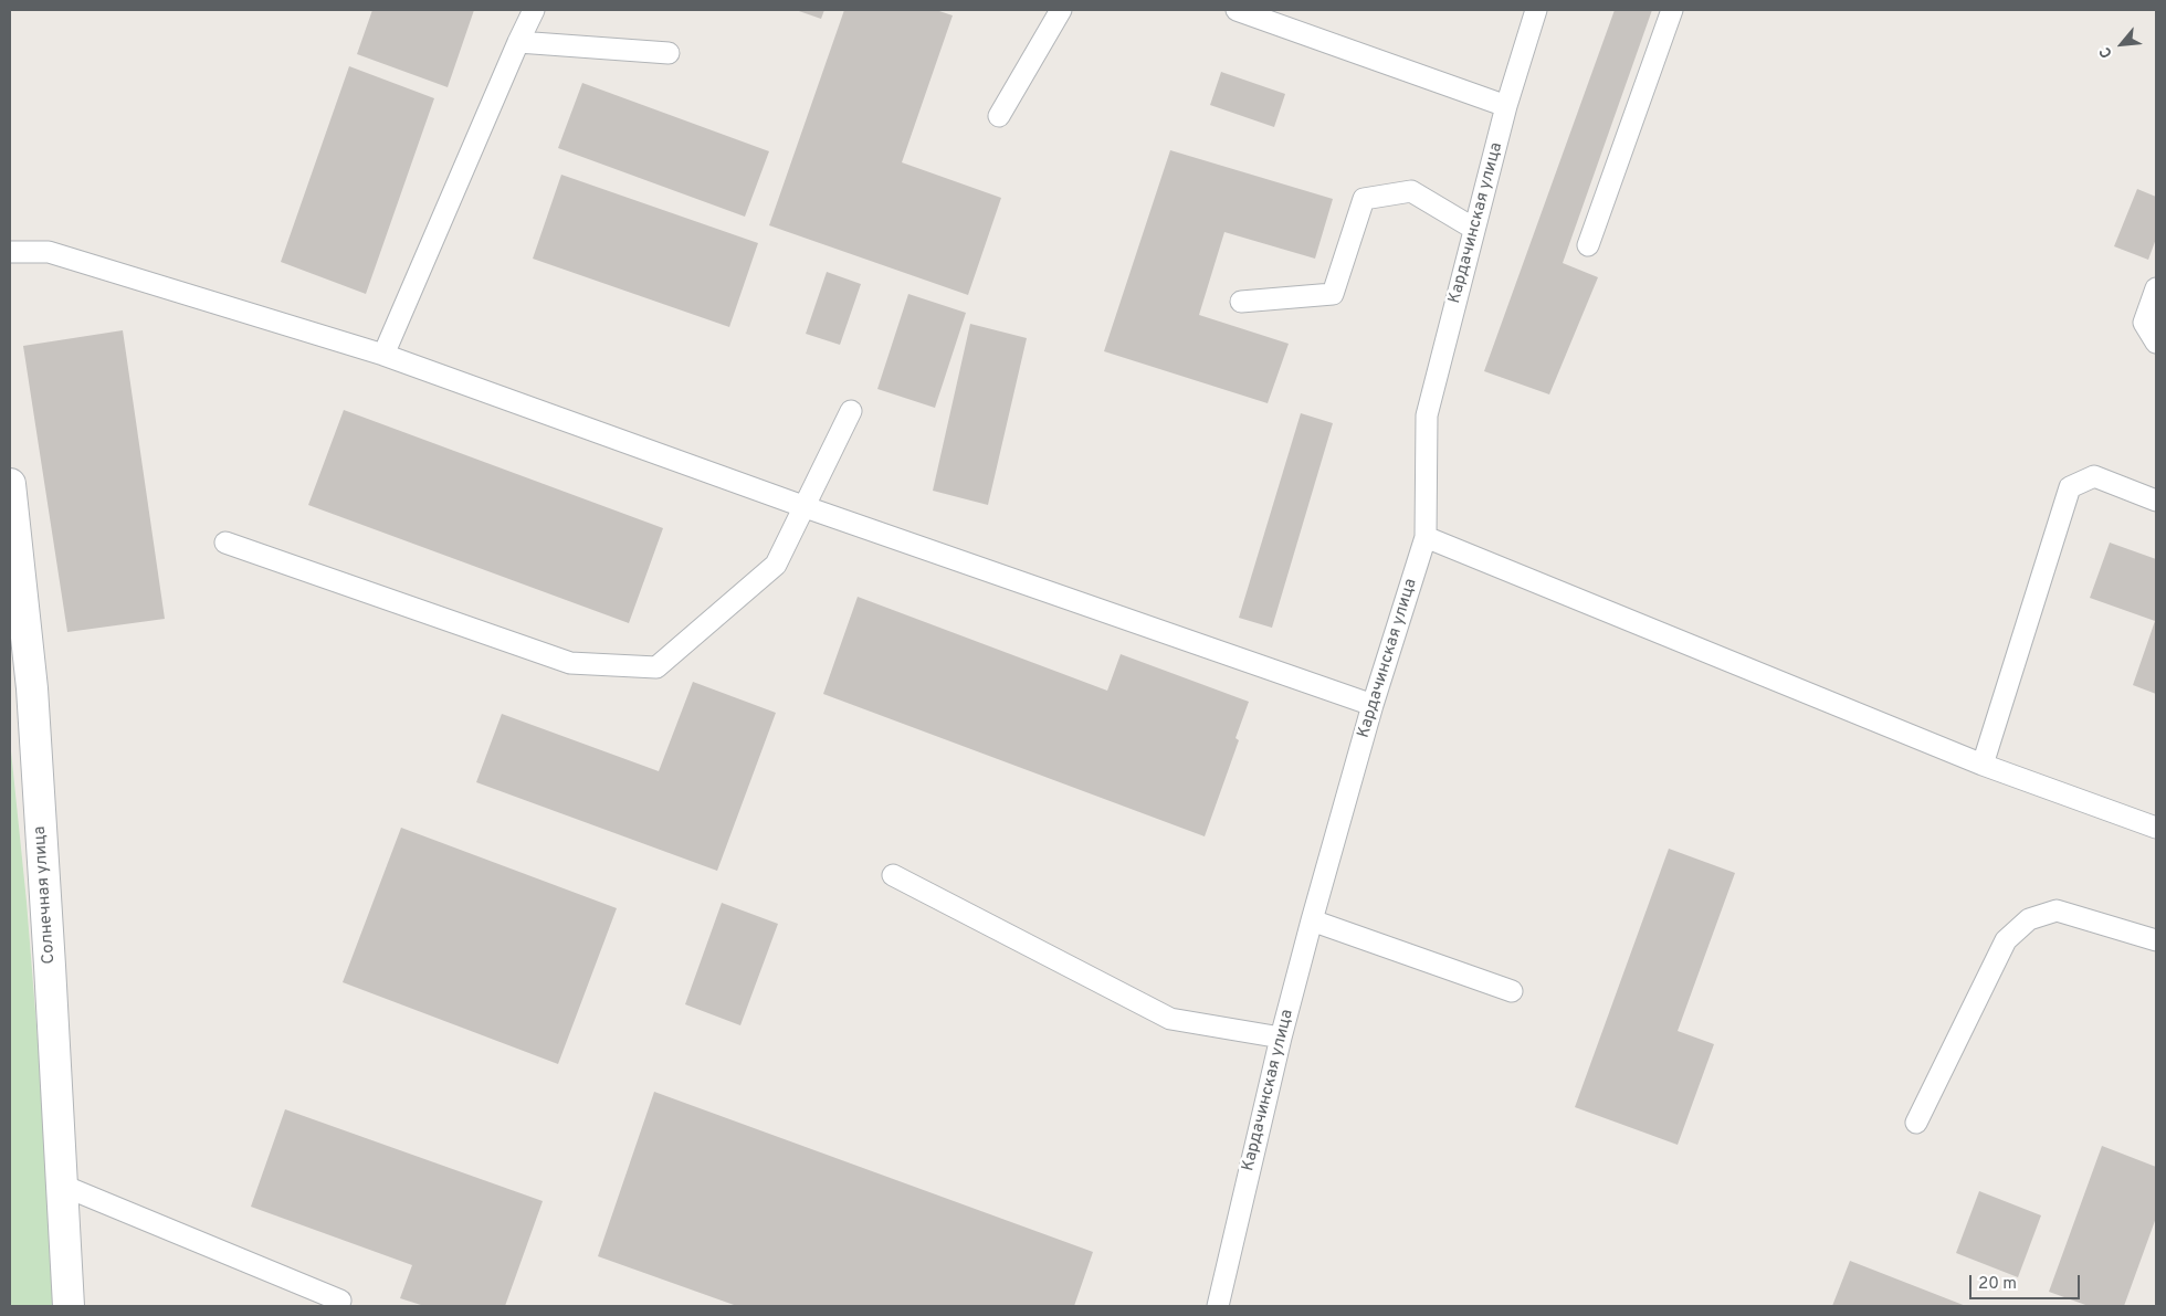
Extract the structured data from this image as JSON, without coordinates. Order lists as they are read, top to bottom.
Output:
{
  "streets": {
    "street": ["Солнечная улица"],
    "lane": ["Кардачинская улица"]
  },
  "scale_bar": "20 m",
  "north": "bottom left"
}
